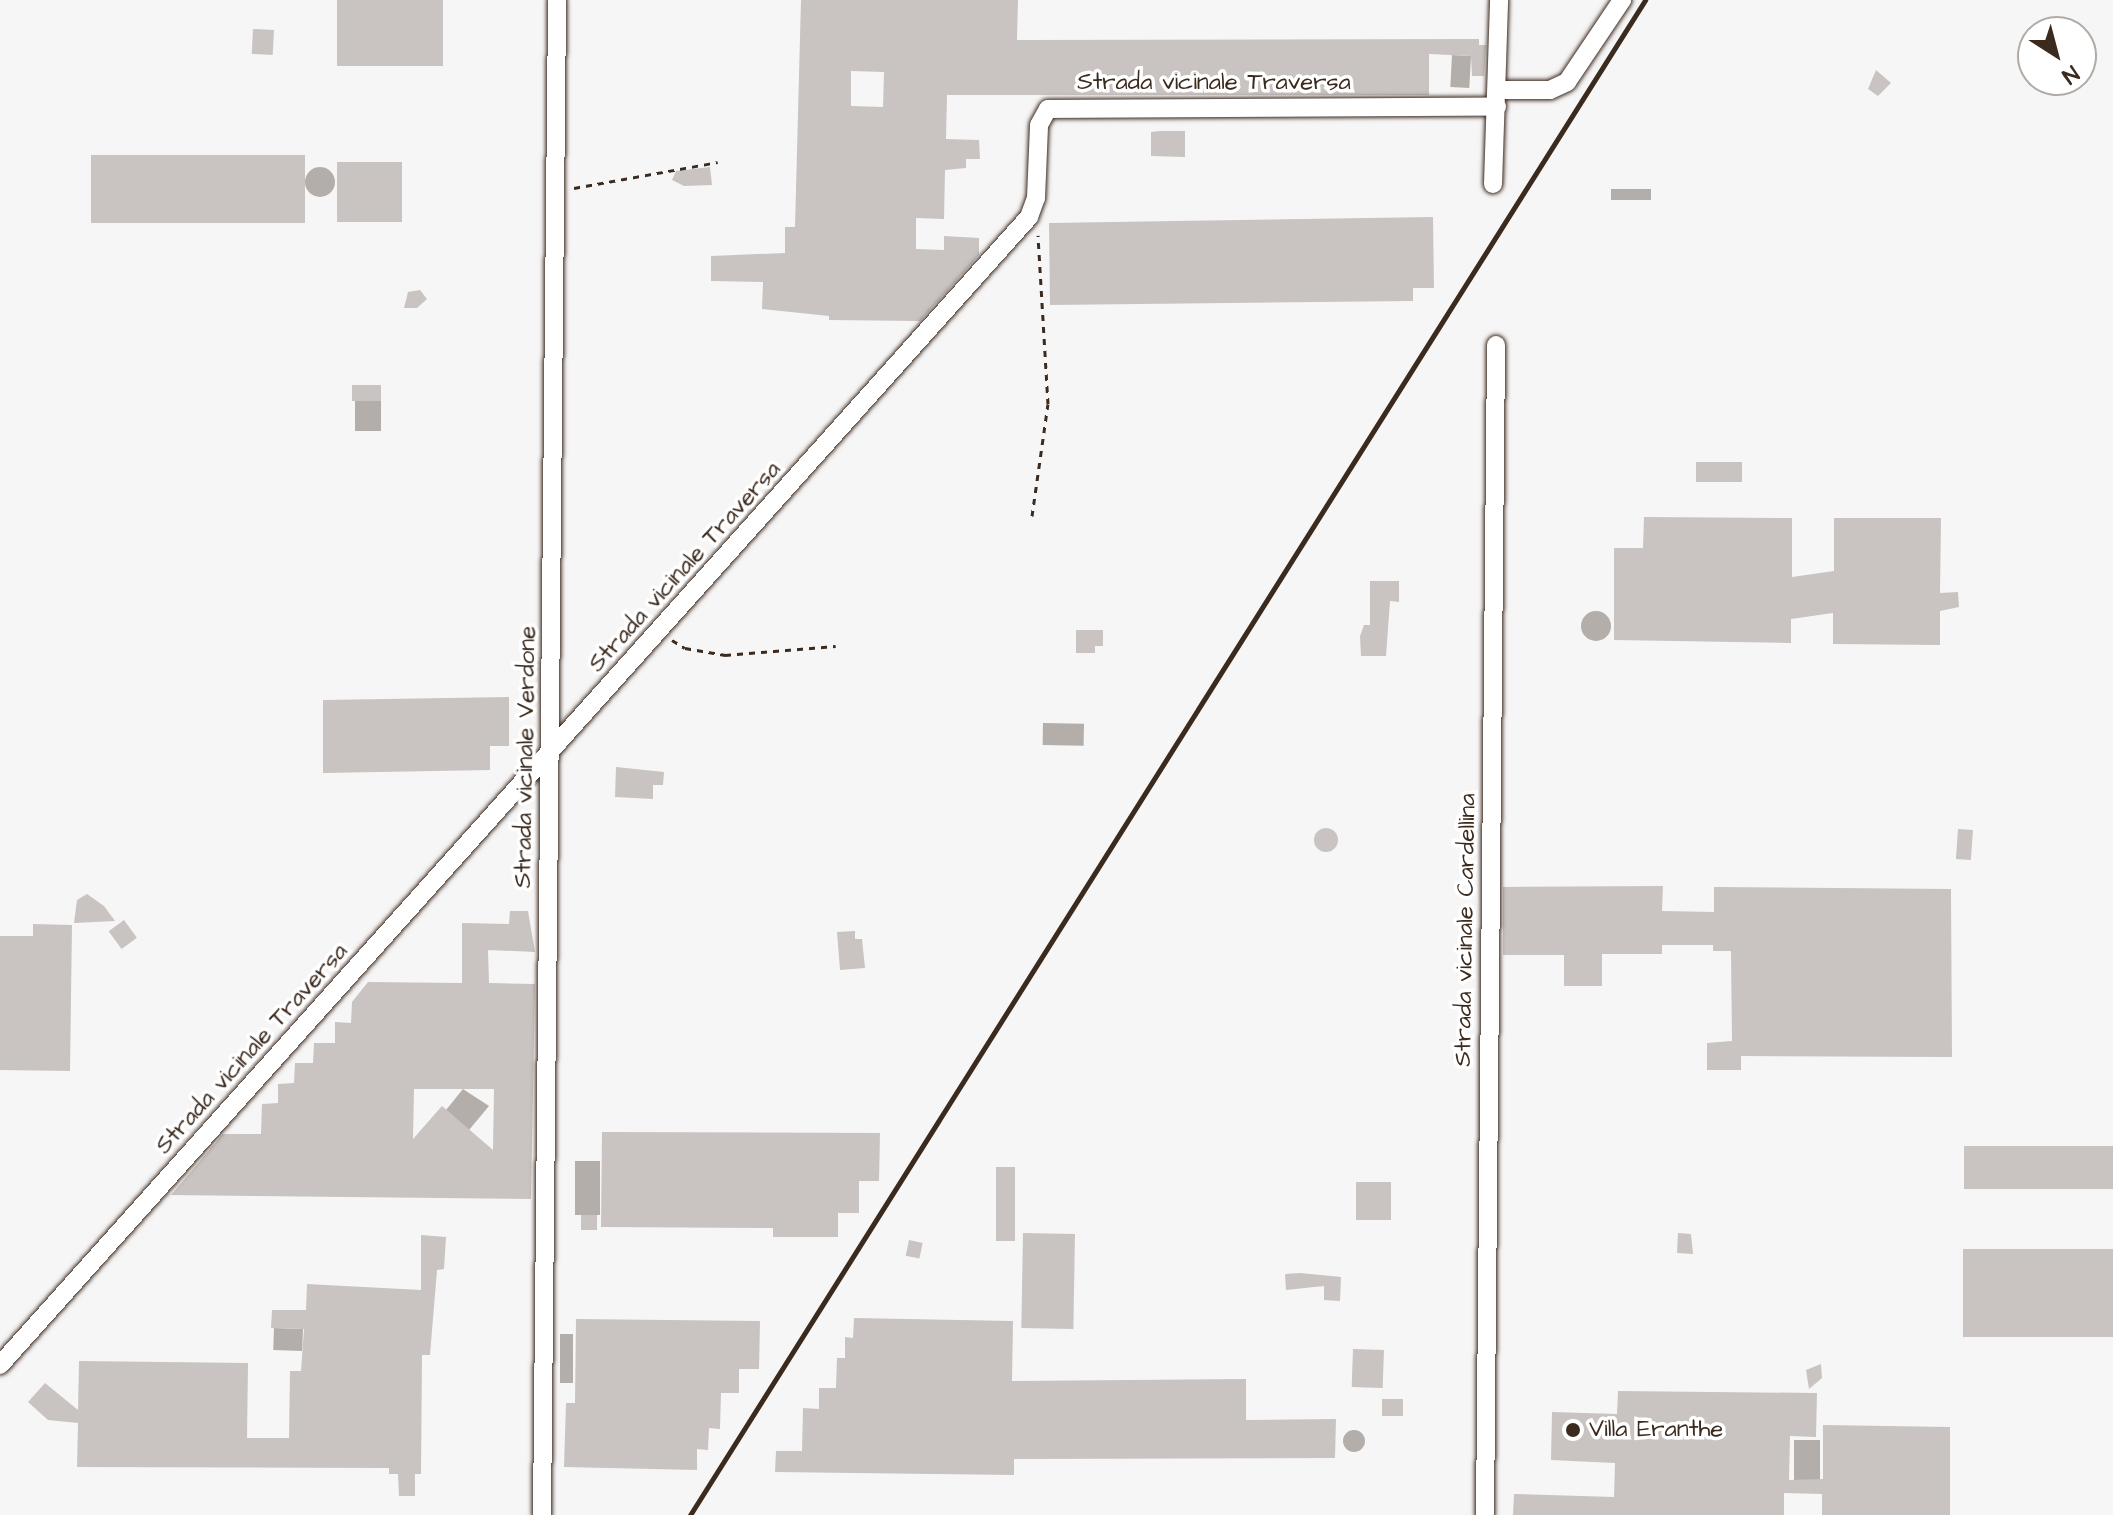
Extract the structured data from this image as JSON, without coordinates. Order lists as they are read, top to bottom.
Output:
{
  "streets": {
    "street": ["Strada vicinale Traversa", "Strada vicinale Verdone", "Strada vicinale Cardellina"]
  },
  "crossings": [
    ["Strada vicinale Traversa", "Strada vicinale Verdone"]
  ],
  "places": ["Villa Eranthe"],
  "north": "bottom right"
}
